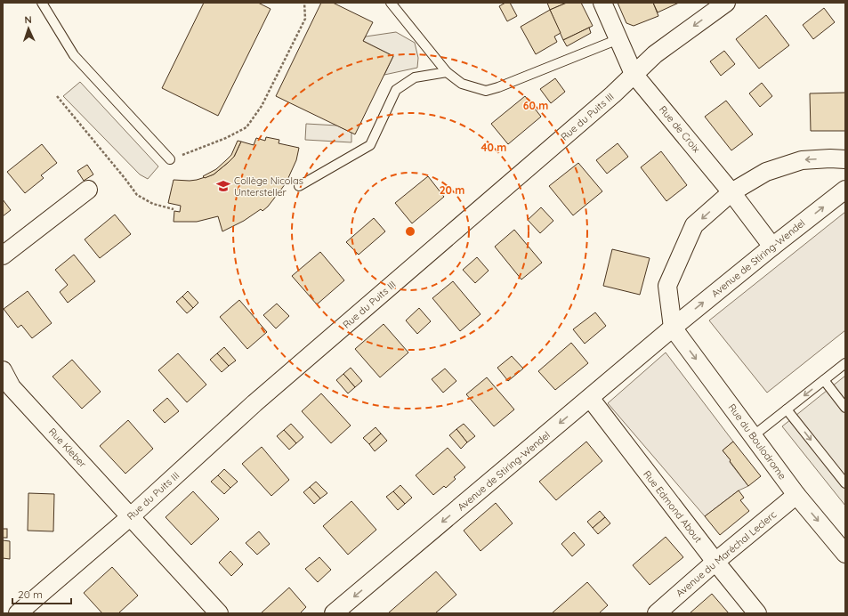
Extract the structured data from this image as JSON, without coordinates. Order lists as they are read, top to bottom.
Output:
{
  "streets": {
    "street": [
      "Rue du Puits III",
      "Rue de Croix",
      "Avenue de Stiring-Wendel",
      "Rue du Boulodrome",
      "Rue Kleber",
      "Rue Edmond About",
      "Avenue du Maréchal Leclerc"
    ]
  },
  "crossings": [
    ["Rue du Puits III", "Rue de Croix"],
    ["Rue du Puits III", "Rue Kleber"],
    ["Rue de Croix", "Avenue de Stiring-Wendel"],
    ["Avenue de Stiring-Wendel", "Rue du Boulodrome"],
    ["Avenue de Stiring-Wendel", "Rue Edmond About"],
    ["Rue du Boulodrome", "Avenue du Maréchal Leclerc"],
    ["Rue Edmond About", "Avenue du Maréchal Leclerc"]
  ],
  "one_way": ["Rue du Boulodrome"],
  "places": {
    "school or university": ["Collège Nicolas Untersteller"]
  },
  "scale_bar": "20 m",
  "north": "top",
  "rings": ["60 m", "40 m", "20 m"]
}
